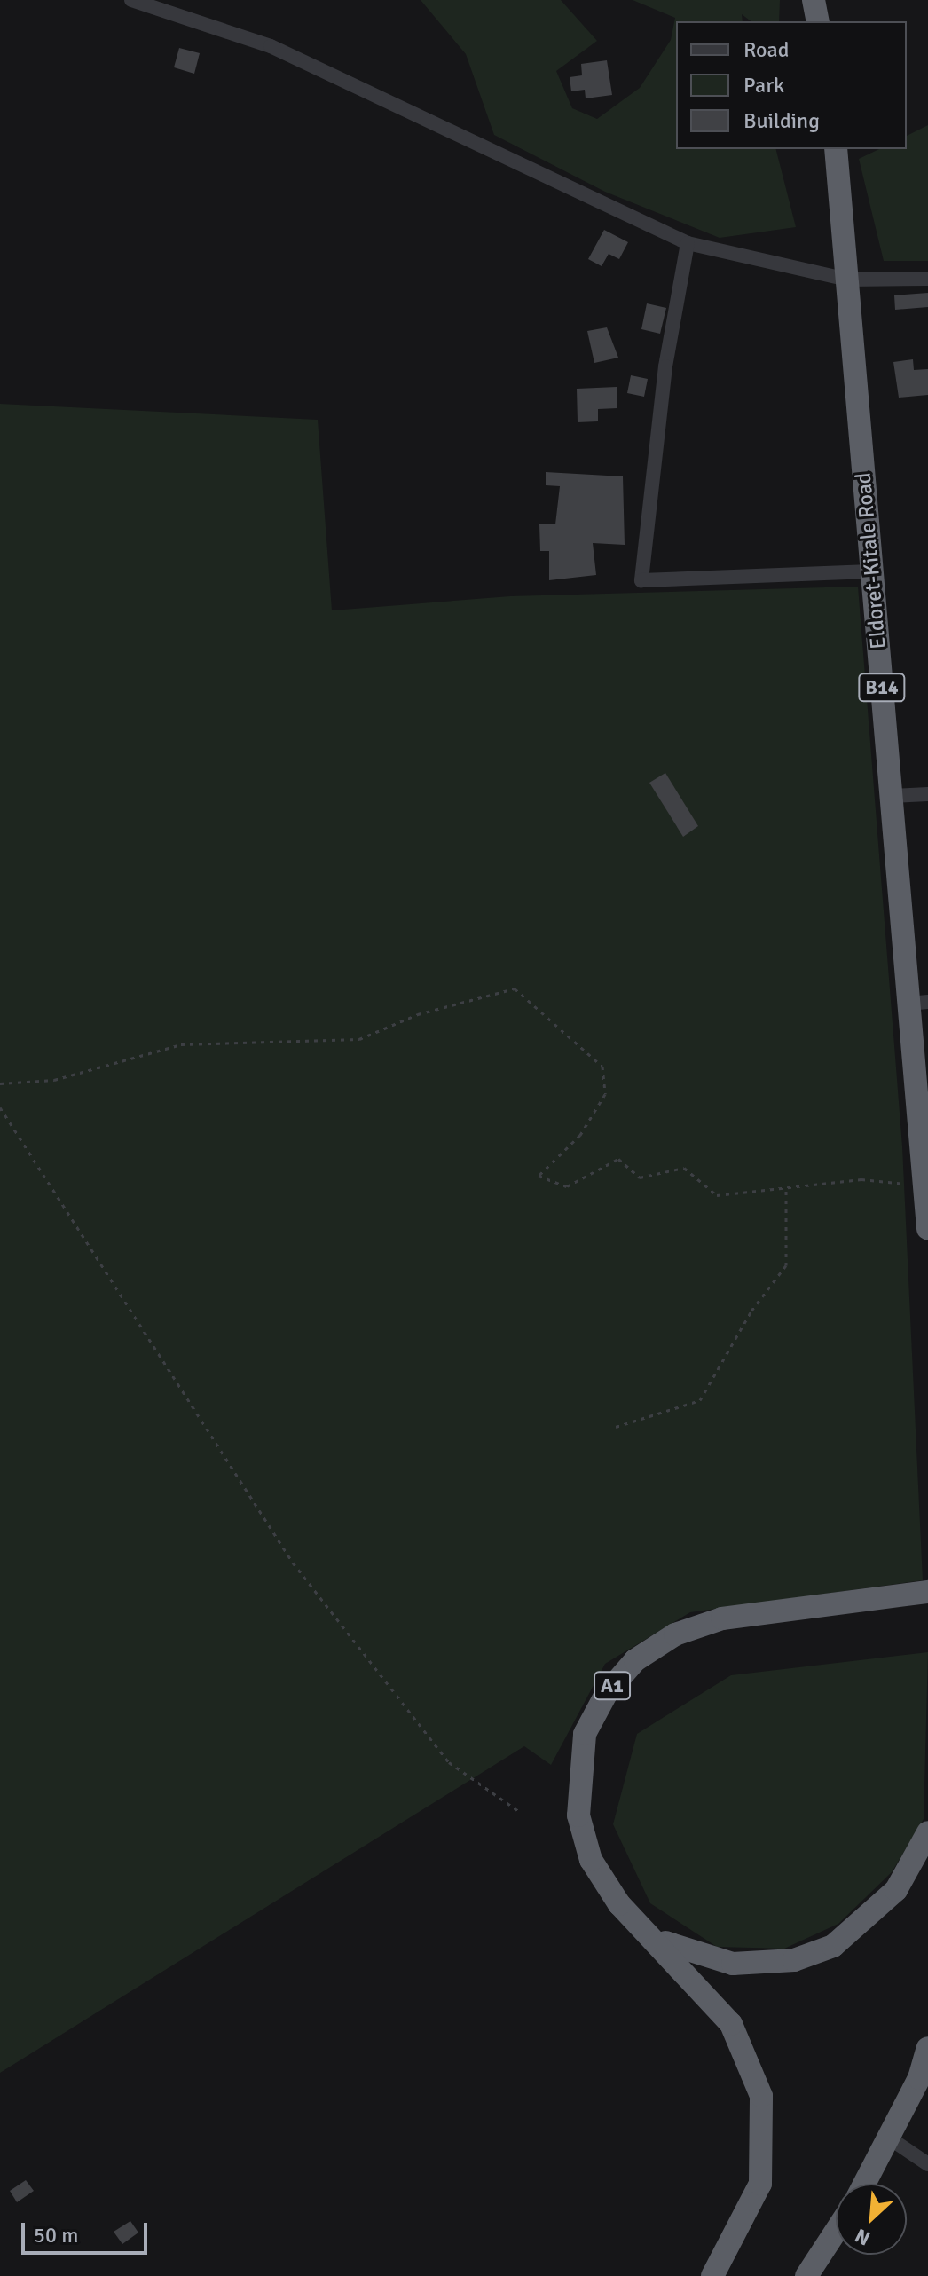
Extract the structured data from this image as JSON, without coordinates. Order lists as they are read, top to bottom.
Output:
{
  "streets": {
    "highway": ["Eldoret-Kitale Road", "B14", "A1"]
  },
  "legend": ["Road", "Park", "Building"],
  "scale_bar": "50 m",
  "north": "bottom left"
}
